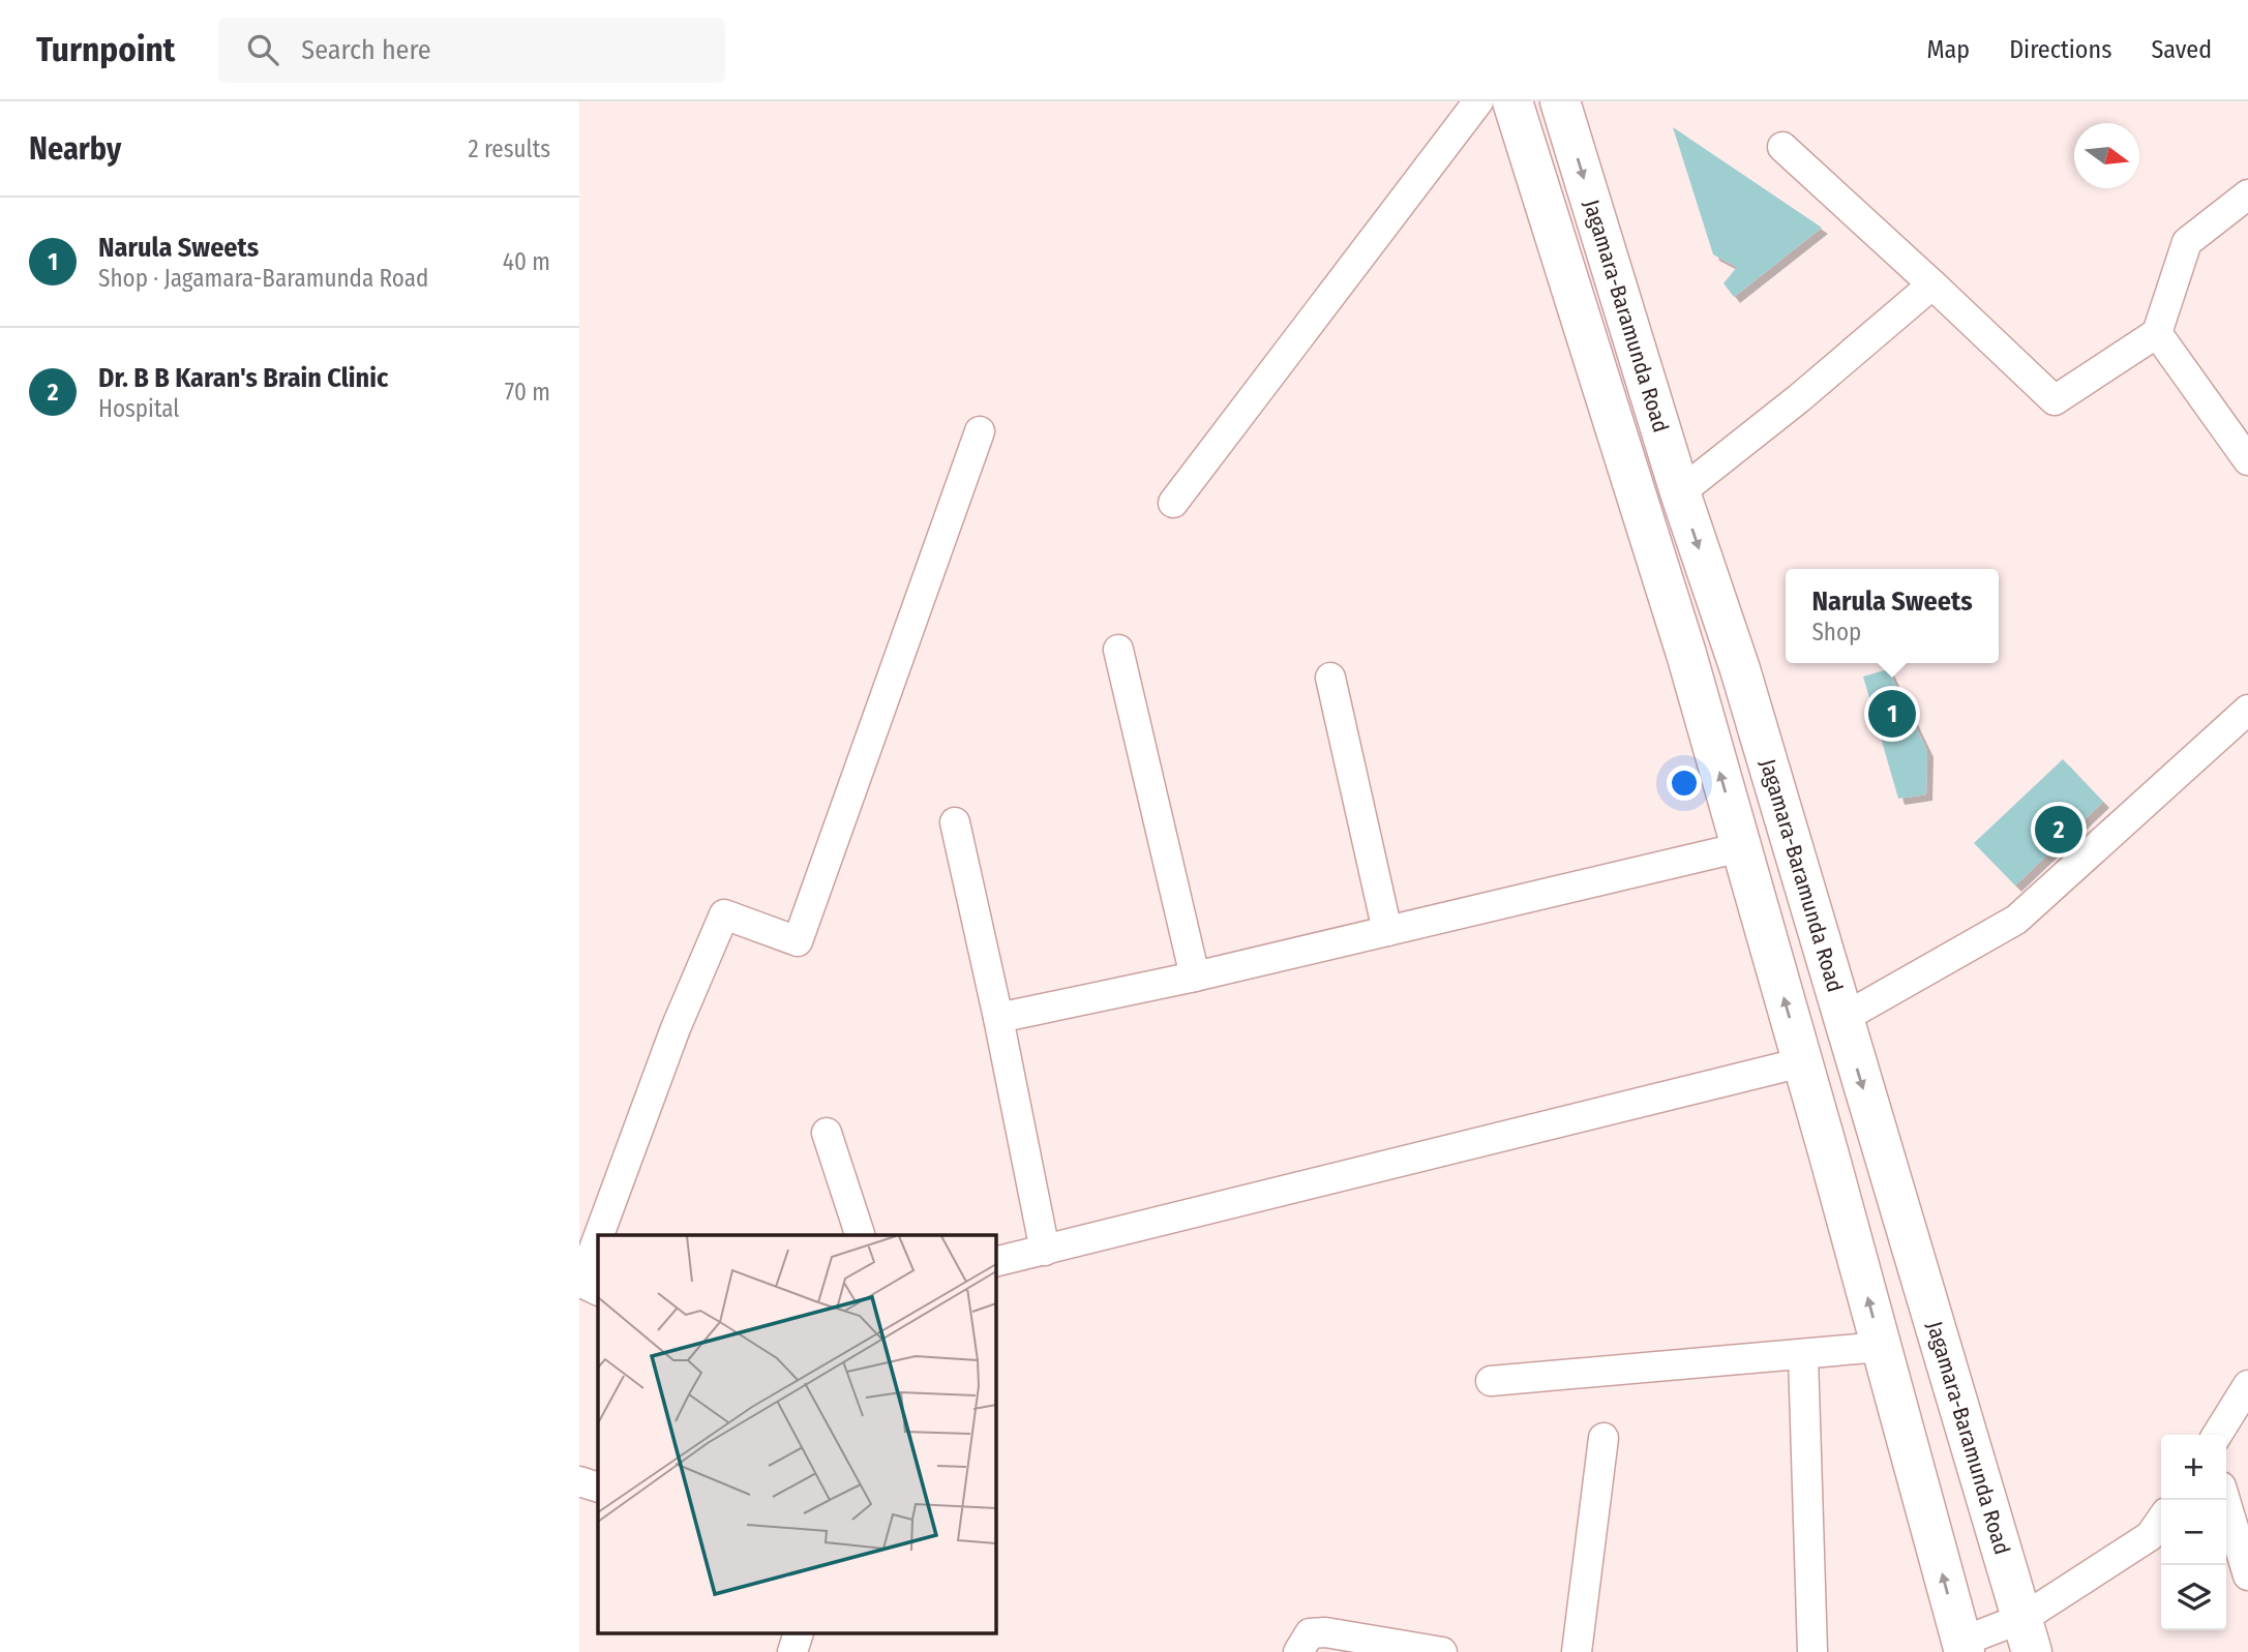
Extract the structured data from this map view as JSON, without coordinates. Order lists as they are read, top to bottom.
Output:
{
  "streets": {
    "street": ["Jagamara-Baramunda Road"]
  },
  "north": "right",
  "page": {
    "header": "Turnpoint",
    "search": "Search here",
    "nav": ["Map", "Directions", "Saved"],
    "heading": ["Nearby", "2 results"],
    "list": [
      {
        "mark": "1",
        "name": "Narula Sweets",
        "note": "Shop · Jagamara-Baramunda Road",
        "value": "40 m"
      },
      {
        "mark": "2",
        "name": "Dr. B B Karan's Brain Clinic",
        "note": "Hospital",
        "value": "70 m"
      }
    ],
    "popup": ["Narula Sweets", "Shop"],
    "pins": ["1", "2"],
    "map_buttons": ["+", "−"]
  }
}
